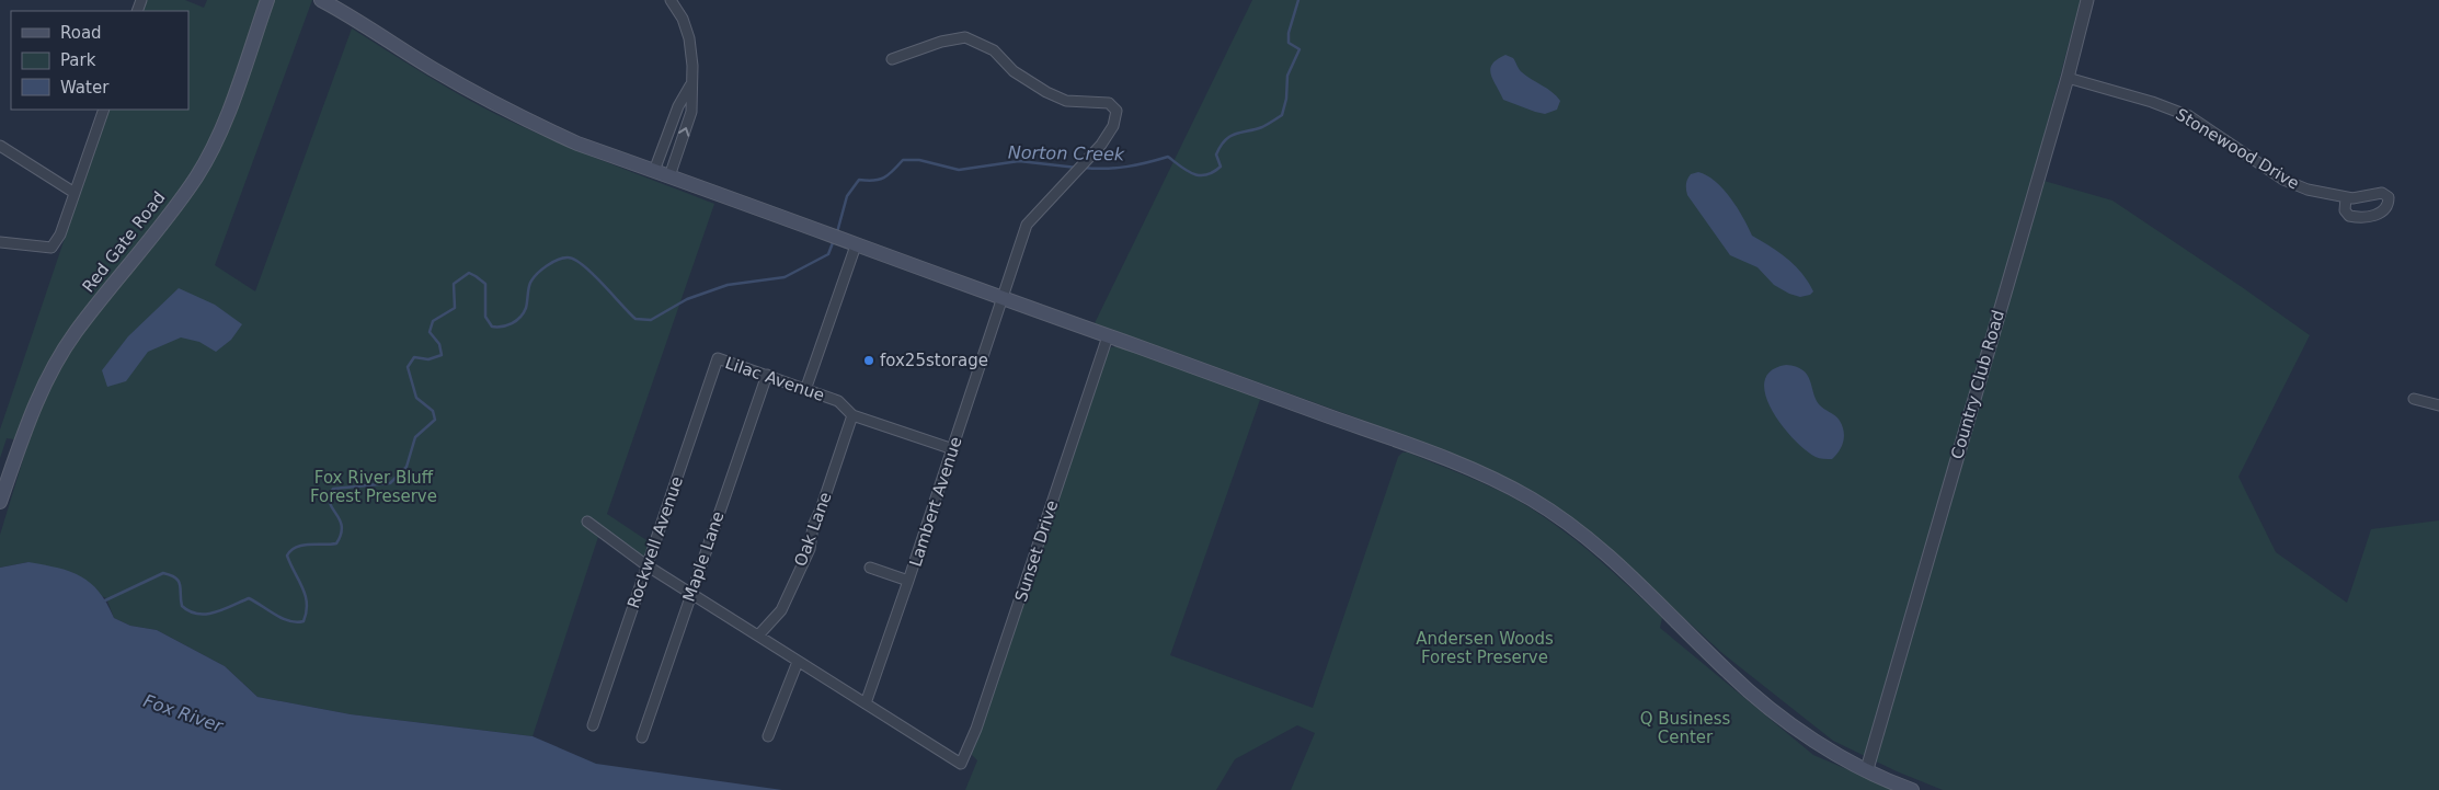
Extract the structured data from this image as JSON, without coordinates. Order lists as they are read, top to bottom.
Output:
{
  "streets": {
    "main road": ["Red Gate Road"],
    "street": [
      "Stonewood Drive",
      "Lilac Avenue",
      "Country Club Road",
      "Lambert Avenue",
      "Oak Lane",
      "Rockwell Avenue",
      "Sunset Drive",
      "Maple Lane"
    ]
  },
  "crossings": [
    ["Stonewood Drive", "Country Club Road"],
    ["Lilac Avenue", "Lambert Avenue"],
    ["Lilac Avenue", "Oak Lane"],
    ["Lilac Avenue", "Rockwell Avenue"],
    ["Lilac Avenue", "Maple Lane"],
    ["Lambert Avenue", "Sunset Drive"]
  ],
  "water": ["Norton Creek", "Fox River"],
  "parks": ["Fox River Bluff Forest Preserve", "Andersen Woods Forest Preserve", "Q Business Center"],
  "places": ["fox25storage"],
  "legend": ["Road", "Park", "Water"]
}
